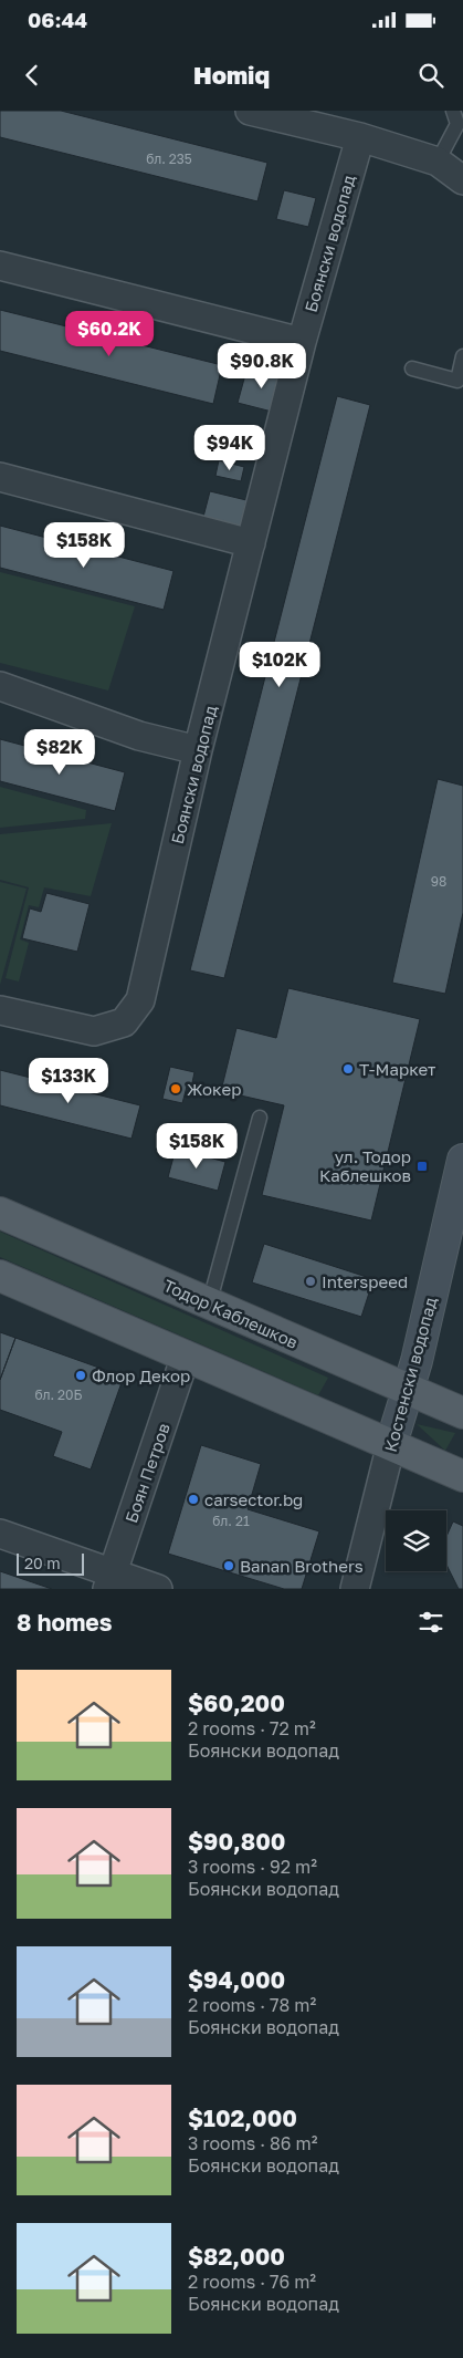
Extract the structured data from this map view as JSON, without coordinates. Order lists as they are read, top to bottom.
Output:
{
  "streets": {
    "main road": ["Тодор Каблешков"],
    "street": ["Боянски водопад", "Костенски водопад", "Боян Петров"]
  },
  "crossings": [
    ["Тодор Каблешков", "Костенски водопад"]
  ],
  "places": {
    "other": [
      "Т-Маркет",
      "Жокер",
      "Interspeed",
      "Флор Декор",
      "carsector.bg",
      "Banan Brothers"
    ],
    "transit": ["ул. Тодор Каблешков"]
  },
  "house_numbers": [
    "бл. 235",
    "98",
    "бл. 20Б",
    "бл. 21"
  ],
  "scale_bar": "20 m",
  "page": {
    "status": "06:44",
    "header": "Homiq",
    "price": [
      "$60.2K",
      "$90.8K",
      "$94K",
      "$158K",
      "$102K",
      "$82K",
      "$133K",
      "$158K"
    ],
    "scale": "20 m",
    "heading": "8 homes",
    "list": [
      {
        "name": "$60,200",
        "note": "2 rooms · 72 m² · Боянски водопад"
      },
      {
        "name": "$90,800",
        "note": "3 rooms · 92 m² · Боянски водопад"
      },
      {
        "name": "$94,000",
        "note": "2 rooms · 78 m² · Боянски водопад"
      },
      {
        "name": "$102,000",
        "note": "3 rooms · 86 m² · Боянски водопад"
      },
      {
        "name": "$82,000",
        "note": "2 rooms · 76 m² · Боянски водопад"
      }
    ]
  }
}
